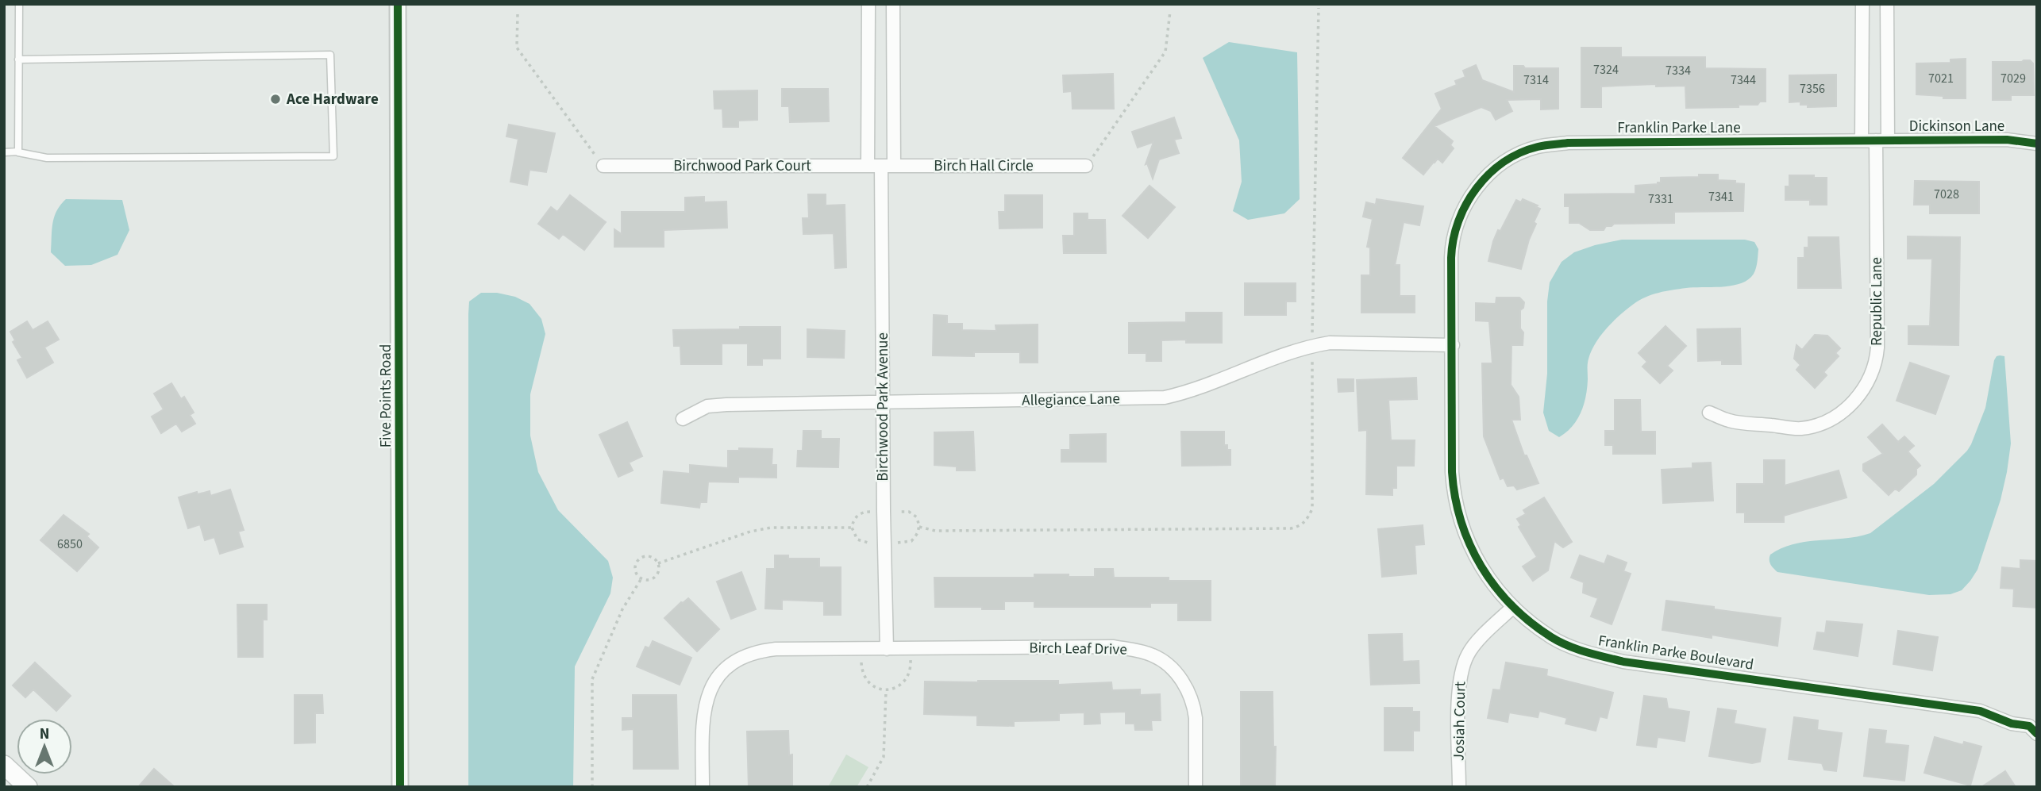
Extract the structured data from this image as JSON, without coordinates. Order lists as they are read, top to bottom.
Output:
{
  "streets": {
    "street": [
      "Dickinson Lane",
      "Franklin Parke Lane",
      "Birchwood Park Court",
      "Birch Hall Circle",
      "Republic Lane",
      "Five Points Road",
      "Allegiance Lane",
      "Birchwood Park Avenue",
      "Birch Leaf Drive",
      "Franklin Parke Boulevard",
      "Josiah Court"
    ]
  },
  "crossings": [
    ["Dickinson Lane", "Franklin Parke Lane"],
    ["Dickinson Lane", "Republic Lane"],
    ["Franklin Parke Lane", "Republic Lane"],
    ["Franklin Parke Lane", "Franklin Parke Boulevard"],
    ["Birchwood Park Court", "Birch Hall Circle"],
    ["Birchwood Park Court", "Birchwood Park Avenue"],
    ["Birch Hall Circle", "Birchwood Park Avenue"],
    ["Allegiance Lane", "Birchwood Park Avenue"],
    ["Allegiance Lane", "Franklin Parke Boulevard"],
    ["Birchwood Park Avenue", "Birch Leaf Drive"],
    ["Franklin Parke Boulevard", "Josiah Court"]
  ],
  "places": ["Ace Hardware"],
  "house_numbers": [
    "7324",
    "7334",
    "7021",
    "7029",
    "7314",
    "7344",
    "7356",
    "7028",
    "7341",
    "7331",
    "6850"
  ],
  "north": "top"
}
